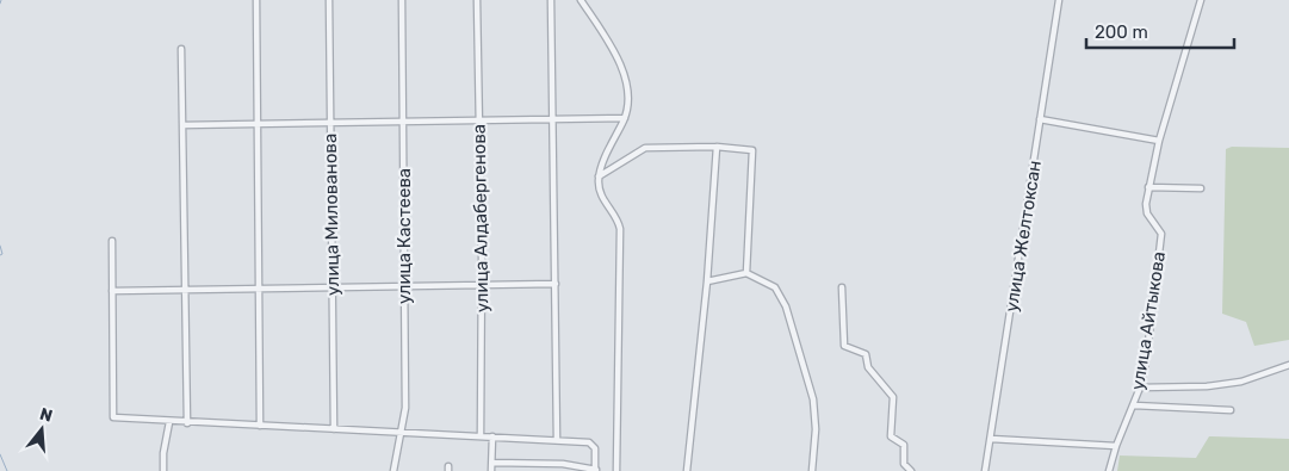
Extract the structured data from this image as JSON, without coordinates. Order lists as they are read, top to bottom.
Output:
{
  "streets": {
    "street": [
      "улица Милованова",
      "улица Алдабергенова",
      "улица Кастеева",
      "улица Желтоксан",
      "улица Айтыкова"
    ]
  },
  "scale_bar": "200 m",
  "north": "top"
}
